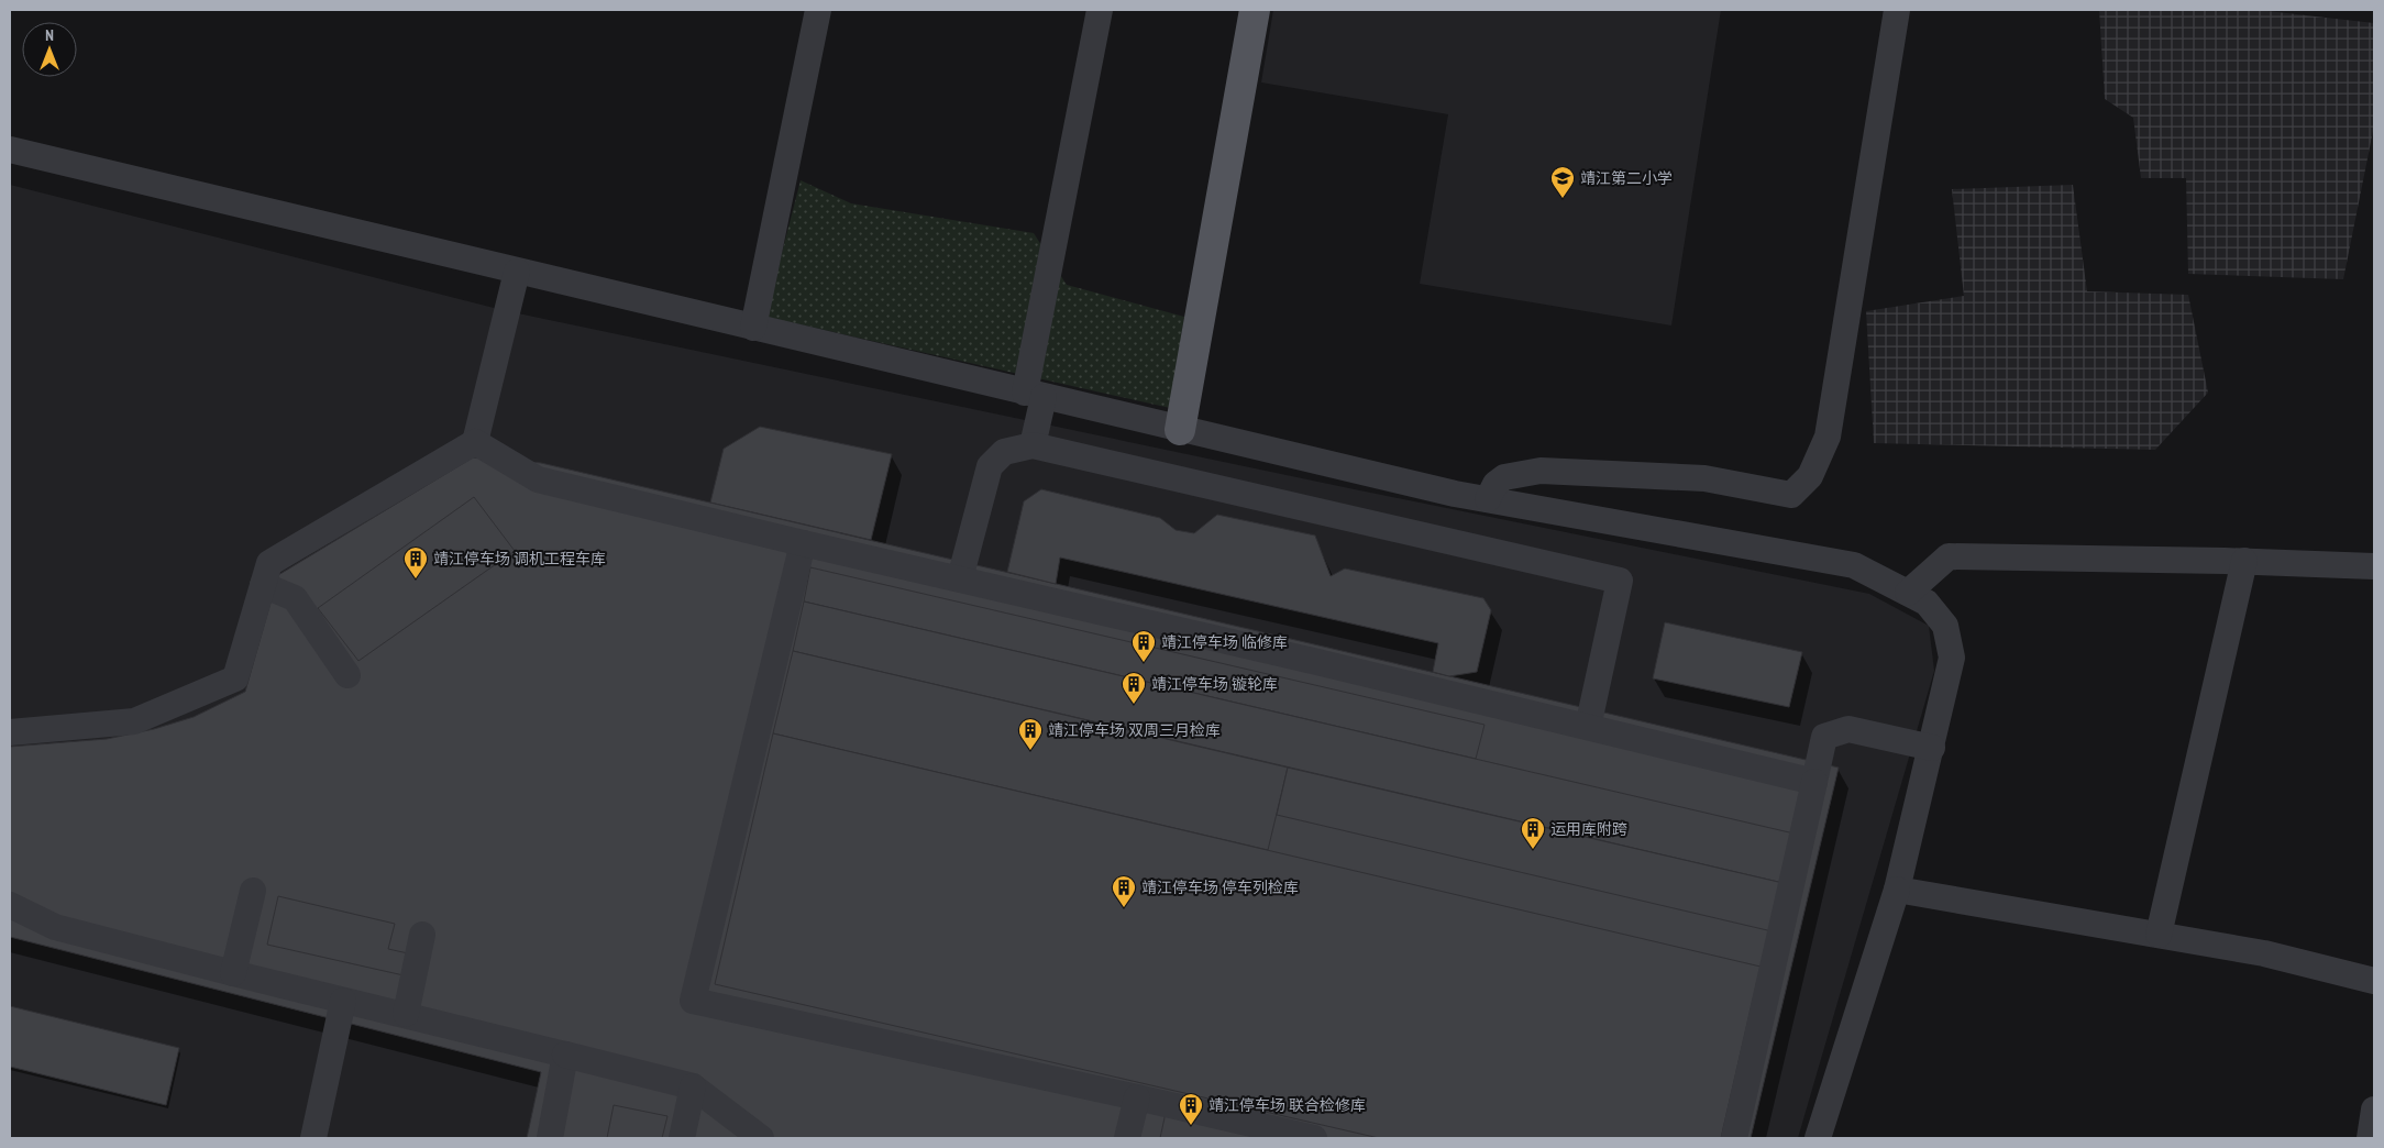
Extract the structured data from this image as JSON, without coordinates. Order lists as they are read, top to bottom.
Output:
{
  "places": {
    "school or university": ["靖江第二小学"],
    "building": [
      "靖江停车场 调机工程车库",
      "靖江停车场 临修库",
      "靖江停车场 镟轮库",
      "靖江停车场 双周三月检库",
      "运用库附跨",
      "靖江停车场 停车列检库",
      "靖江停车场 联合检修库"
    ]
  },
  "north": "top"
}
